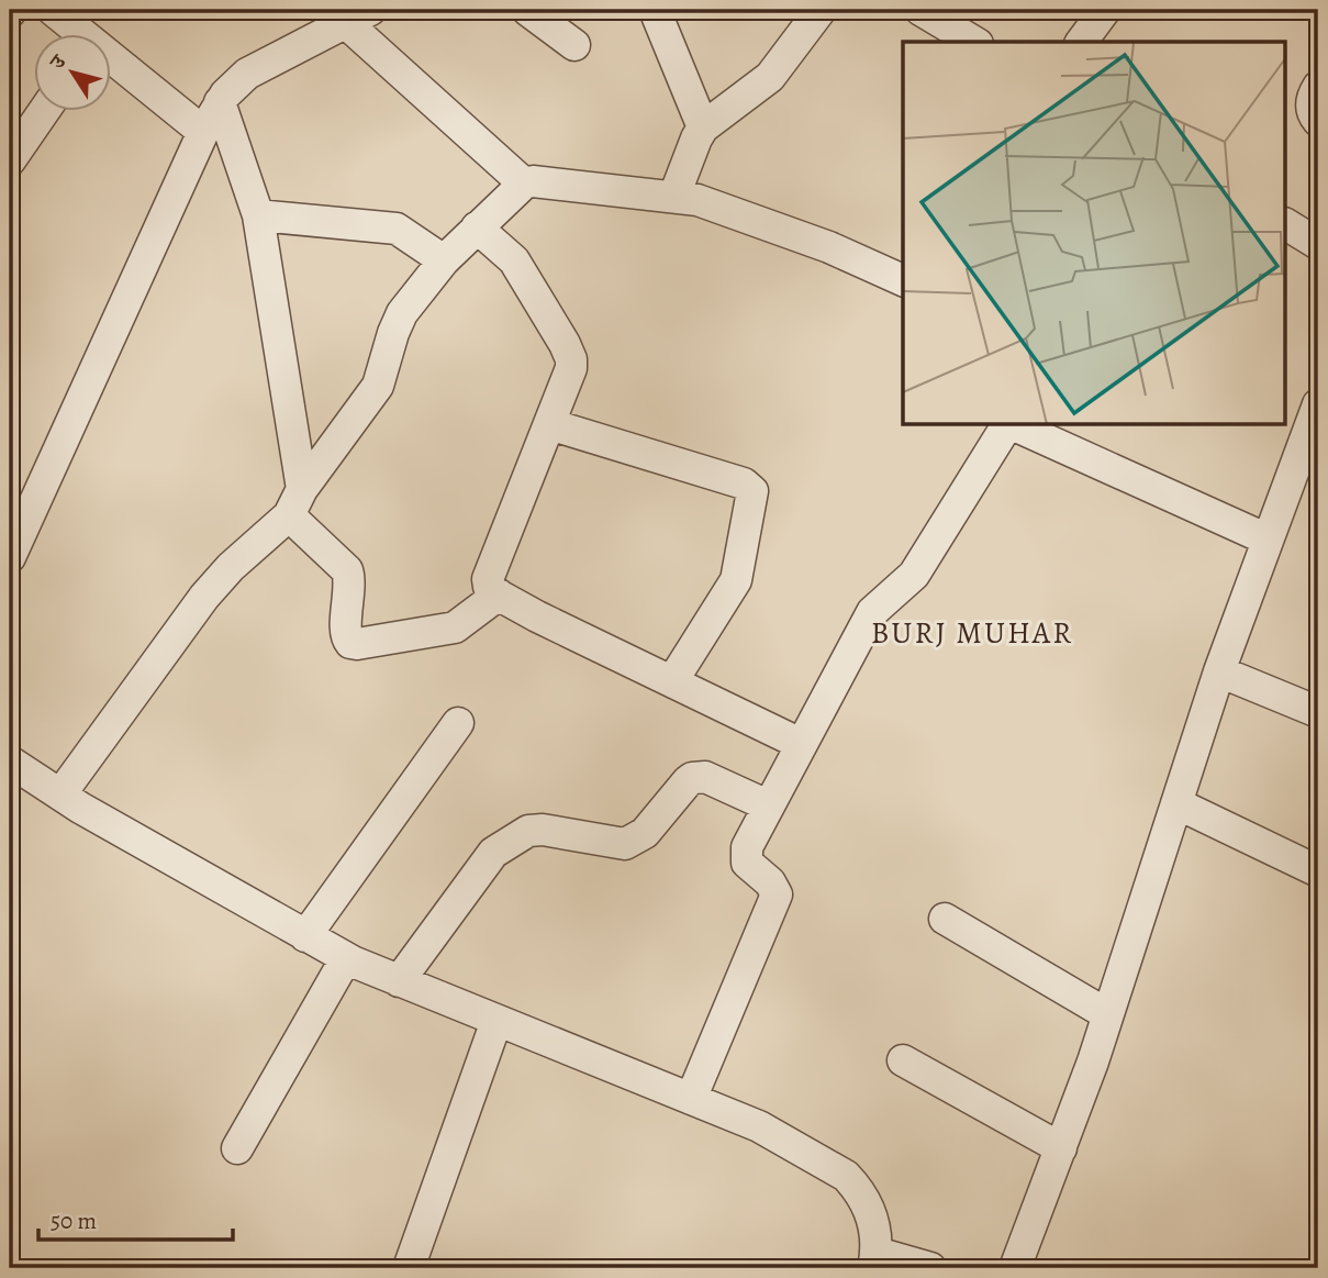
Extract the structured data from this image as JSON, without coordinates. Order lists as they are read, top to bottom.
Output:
{
  "districts": ["BURJ MUHAR"],
  "scale_bar": "50 m",
  "north": "top left"
}
